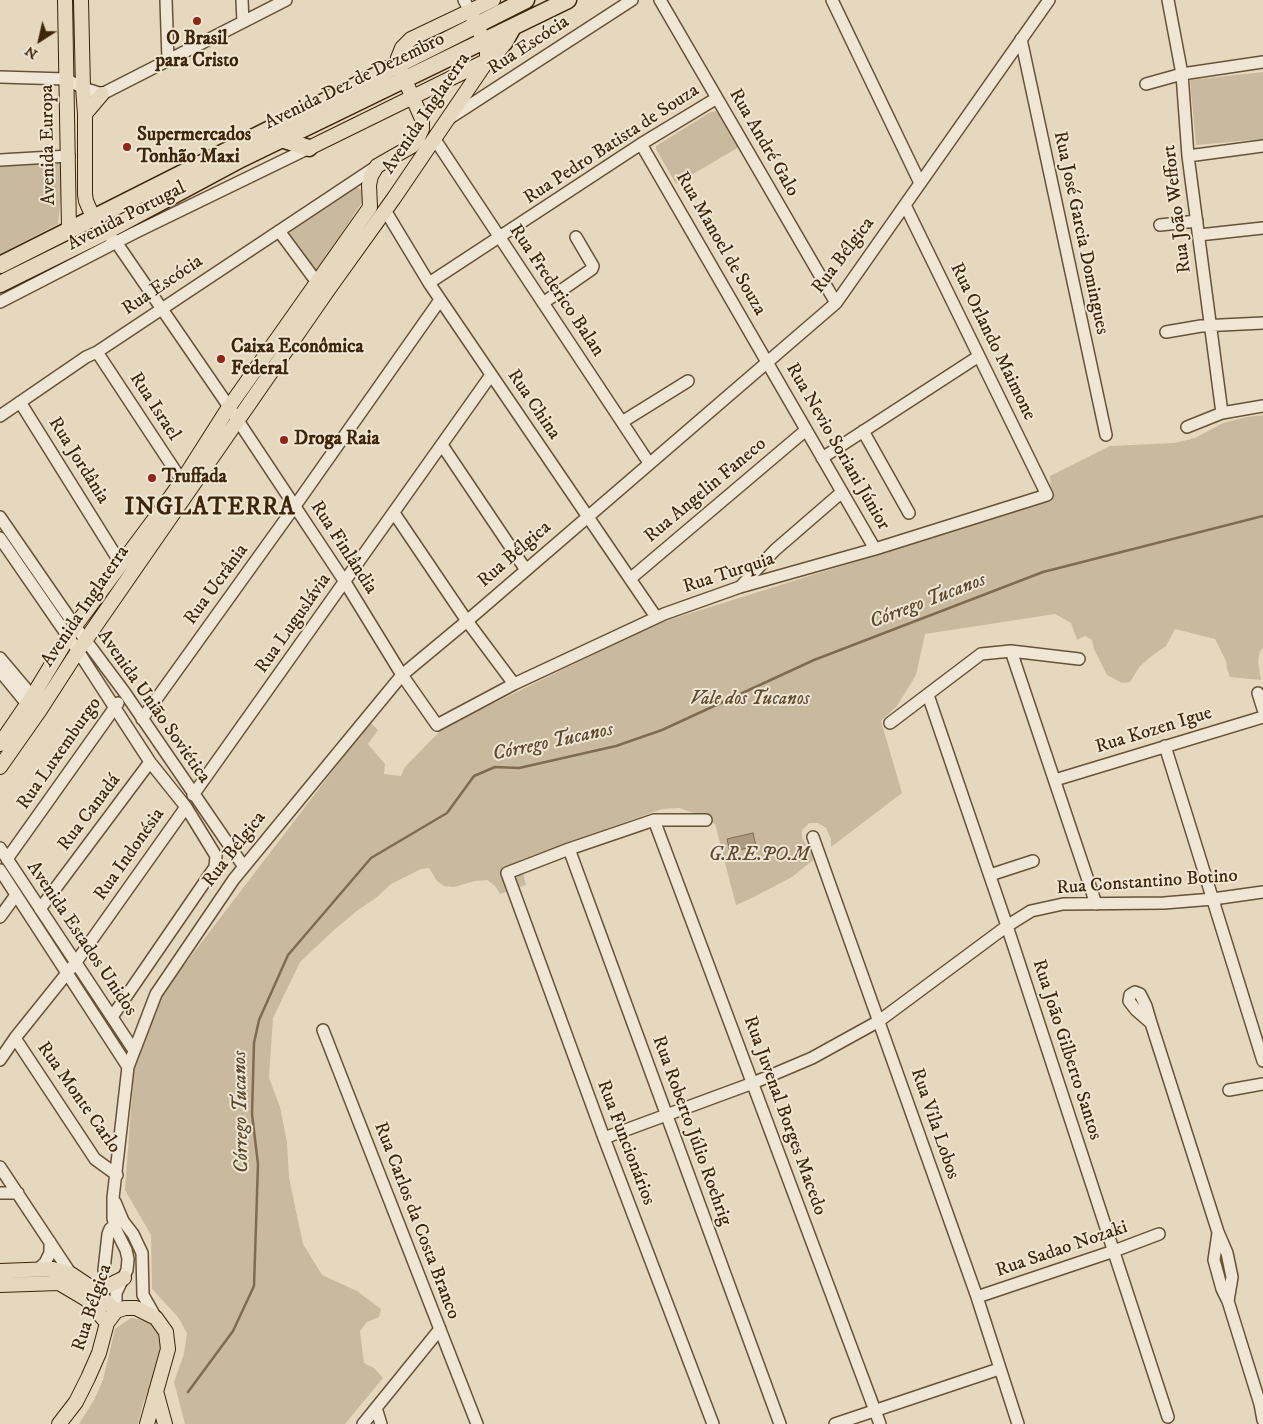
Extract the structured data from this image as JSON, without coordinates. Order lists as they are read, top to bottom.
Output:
{
  "streets": {
    "highway": ["Avenida Dez de Dezembro"],
    "main road": [
      "Avenida Inglaterra",
      "Avenida Europa",
      "Avenida Portugal",
      "Rua Bélgica"
    ],
    "street": [
      "Rua Escócia",
      "Rua André Galo",
      "Rua Pedro Batista de Souza",
      "Rua João Weffort",
      "Rua José Garcia Domingues",
      "Rua Manoel de Souza",
      "Rua Frederico Balan",
      "Rua Orlando Maimone",
      "Rua China",
      "Rua Israel",
      "Rua Nevio Soriani Júnior",
      "Rua Jordânia",
      "Rua Angelin Faneco",
      "Rua Finlândia",
      "Rua Turquia",
      "Rua Ucrânia",
      "Rua Luguslávia",
      "Avenida União Soviética",
      "Rua Kozen Igue",
      "Rua Luxemburgo",
      "Rua Canadá",
      "Rua Indonésia",
      "Rua Constantino Botino",
      "Avenida Estados Unidos",
      "Rua João Gilberto Santos",
      "Rua Monte Carlo",
      "Rua Juvenal Borges Macedo",
      "Rua Vila Lobos",
      "Rua Roberto Júlio Roehrig",
      "Rua Funcionários",
      "Rua Carlos da Costa Branco",
      "Rua Sadao Nozaki"
    ]
  },
  "crossings": [
    ["Rua Escócia", "Avenida Inglaterra"],
    ["Rua Escócia", "Rua Israel"],
    ["Rua Escócia", "Rua Jordânia"],
    ["Rua Escócia", "Rua Finlândia"],
    ["Avenida Dez de Dezembro", "Avenida Inglaterra"],
    ["Avenida Dez de Dezembro", "Avenida Europa"],
    ["Avenida Dez de Dezembro", "Avenida Portugal"],
    ["Avenida Dez de Dezembro", "Rua Finlândia"],
    ["Avenida Inglaterra", "Avenida Portugal"],
    ["Avenida Inglaterra", "Rua Frederico Balan"],
    ["Avenida Inglaterra", "Rua China"],
    ["Avenida Inglaterra", "Rua Israel"],
    ["Avenida Inglaterra", "Rua Jordânia"],
    ["Avenida Inglaterra", "Rua Finlândia"],
    ["Avenida Inglaterra", "Avenida União Soviética"],
    ["Rua André Galo", "Rua Pedro Batista de Souza"],
    ["Rua André Galo", "Rua Bélgica"],
    ["Avenida Europa", "Avenida Portugal"],
    ["Avenida Europa", "Rua Finlândia"],
    ["Rua Pedro Batista de Souza", "Rua Manoel de Souza"],
    ["Rua Pedro Batista de Souza", "Rua Frederico Balan"],
    ["Rua Pedro Batista de Souza", "Rua China"],
    ["Avenida Portugal", "Rua Finlândia"],
    ["Rua José Garcia Domingues", "Rua Bélgica"],
    ["Rua Manoel de Souza", "Rua Bélgica"],
    ["Rua Manoel de Souza", "Rua Nevio Soriani Júnior"],
    ["Rua Bélgica", "Rua Frederico Balan"],
    ["Rua Bélgica", "Rua Orlando Maimone"],
    ["Rua Bélgica", "Rua China"],
    ["Rua Bélgica", "Rua Nevio Soriani Júnior"],
    ["Rua Bélgica", "Rua Finlândia"],
    ["Rua Bélgica", "Avenida União Soviética"],
    ["Rua Bélgica", "Avenida Estados Unidos"],
    ["Rua Bélgica", "Rua Monte Carlo"],
    ["Rua Orlando Maimone", "Rua Turquia"],
    ["Rua China", "Rua Angelin Faneco"],
    ["Rua China", "Rua Turquia"],
    ["Rua China", "Rua Ucrânia"],
    ["Rua China", "Rua Luguslávia"],
    ["Rua Nevio Soriani Júnior", "Rua Angelin Faneco"],
    ["Rua Nevio Soriani Júnior", "Rua Turquia"],
    ["Rua Finlândia", "Rua Turquia"],
    ["Rua Finlândia", "Rua Ucrânia"],
    ["Rua Finlândia", "Rua Luguslávia"],
    ["Rua Ucrânia", "Avenida União Soviética"],
    ["Rua Luguslávia", "Avenida União Soviética"],
    ["Avenida União Soviética", "Rua Luxemburgo"],
    ["Avenida União Soviética", "Rua Canadá"],
    ["Avenida União Soviética", "Rua Indonésia"],
    ["Avenida União Soviética", "Avenida Estados Unidos"],
    ["Rua Luxemburgo", "Avenida Estados Unidos"],
    ["Rua Canadá", "Avenida Estados Unidos"],
    ["Rua Indonésia", "Avenida Estados Unidos"],
    ["Rua Indonésia", "Rua Monte Carlo"],
    ["Rua Constantino Botino", "Rua João Gilberto Santos"],
    ["Rua Constantino Botino", "Rua Juvenal Borges Macedo"],
    ["Rua Constantino Botino", "Rua Vila Lobos"],
    ["Rua Constantino Botino", "Rua Roberto Júlio Roehrig"],
    ["Rua Constantino Botino", "Rua Funcionários"],
    ["Rua João Gilberto Santos", "Rua Sadao Nozaki"],
    ["Rua Vila Lobos", "Rua Sadao Nozaki"],
    ["Rua Roberto Júlio Roehrig", "Rua Funcionários"]
  ],
  "districts": ["INGLATERRA"],
  "water": ["Córrego Tucanos"],
  "parks": ["Vale dos Tucanos", "G.R.E.PO.M"],
  "places": [
    "O Brasil para Cristo",
    "Supermercados Tonhão Maxi",
    "Caixa Econômica Federal",
    "Droga Raia",
    "Truffada"
  ],
  "north": "bottom left"
}
